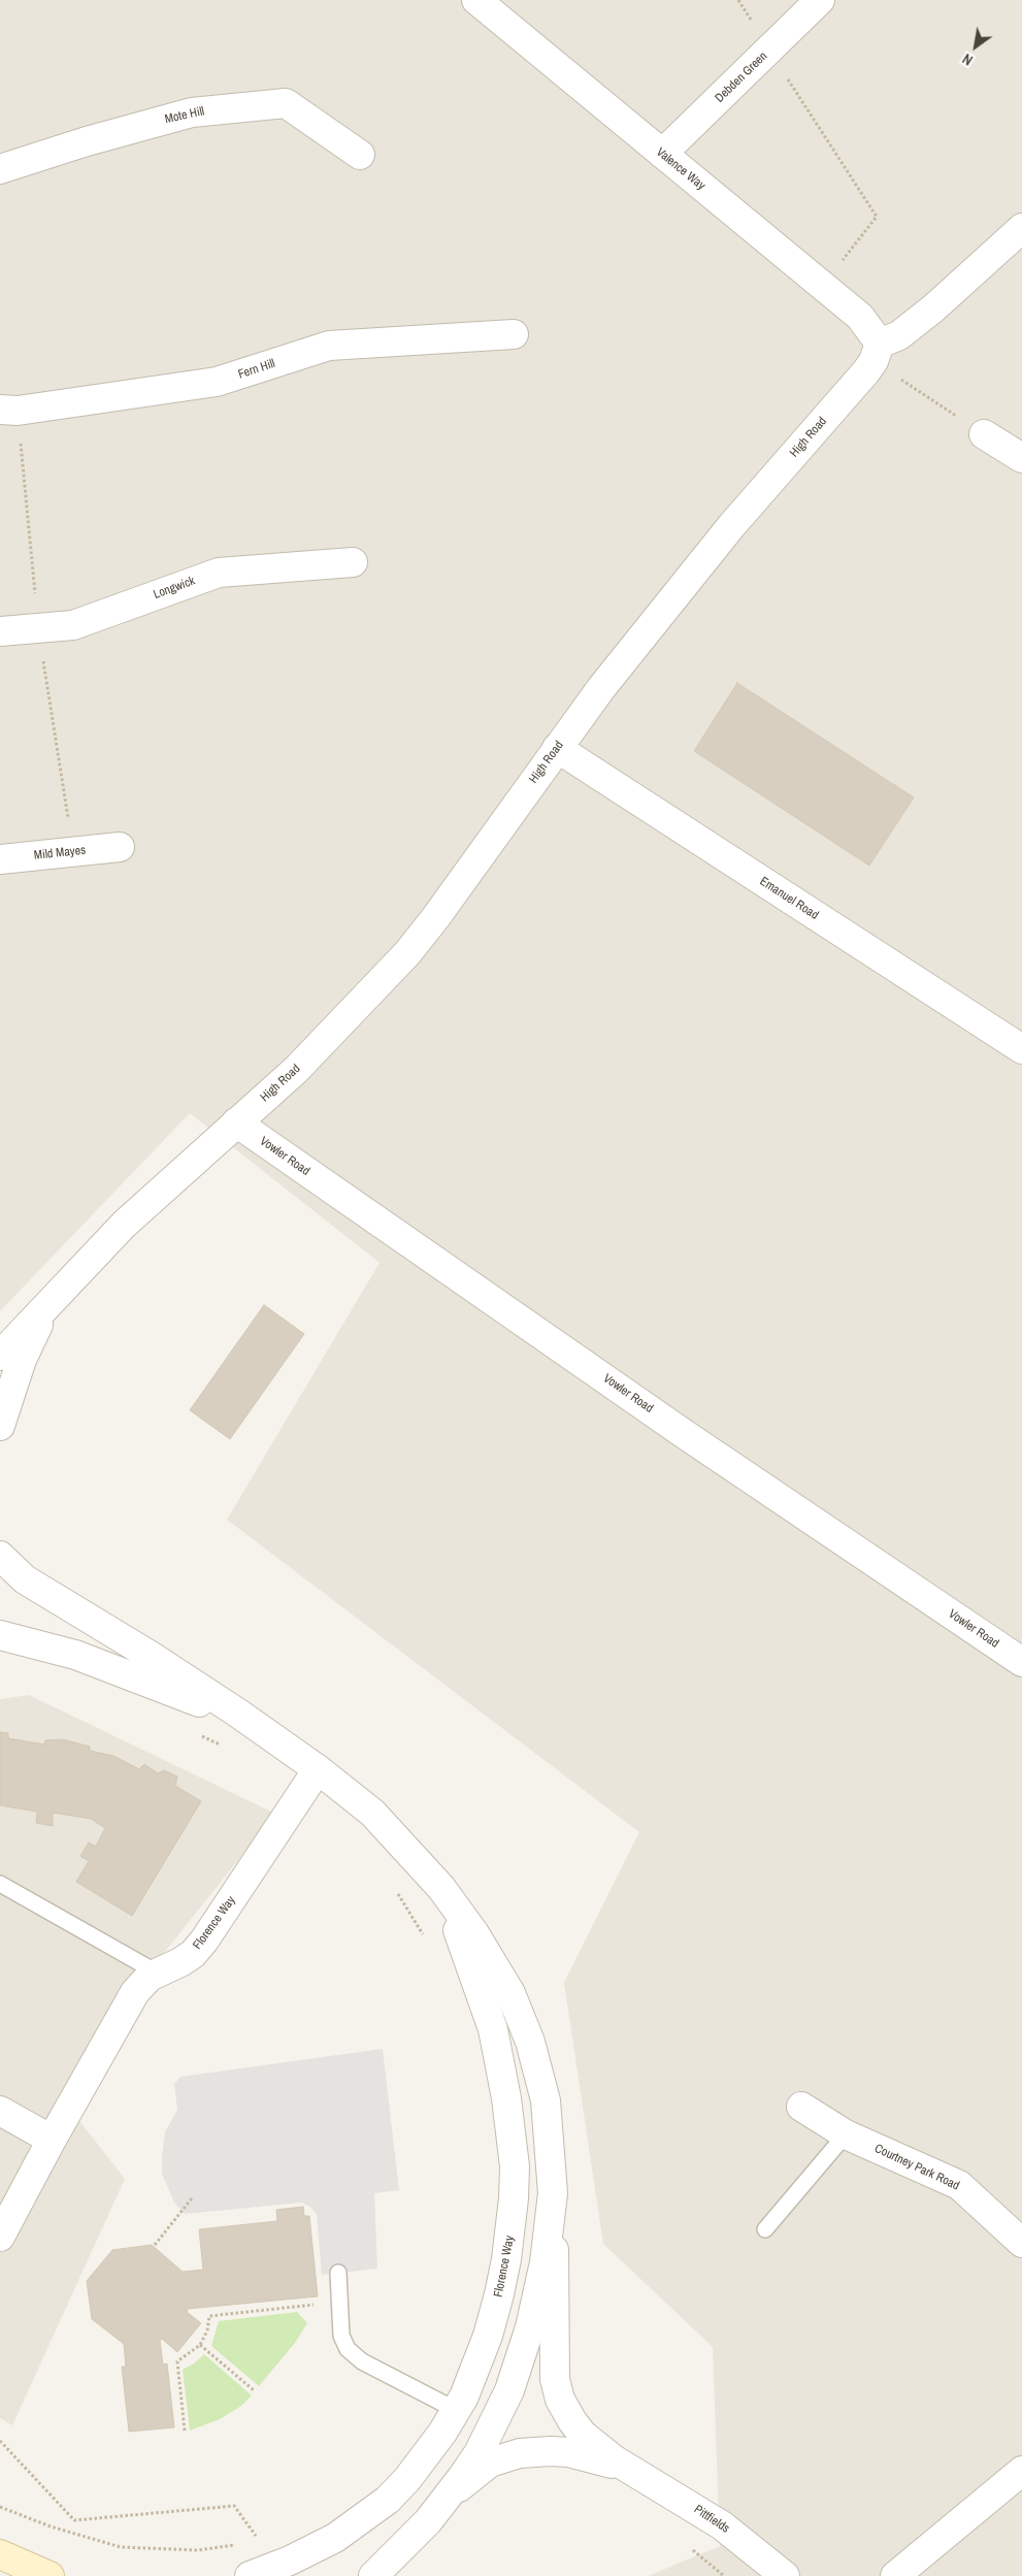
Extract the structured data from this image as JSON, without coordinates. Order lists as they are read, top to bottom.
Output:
{
  "streets": {
    "street": [
      "Debden Green",
      "Mote Hill",
      "Valence Way",
      "Fern Hill",
      "High Road",
      "Longwick",
      "Mild Mayes",
      "Emanuel Road",
      "Vowler Road",
      "Florence Way",
      "Courtney Park Road",
      "Pittfields"
    ]
  },
  "crossings": [
    ["Debden Green", "Valence Way"],
    ["Valence Way", "High Road"],
    ["High Road", "Emanuel Road"],
    ["High Road", "Vowler Road"]
  ],
  "north": "bottom left"
}
